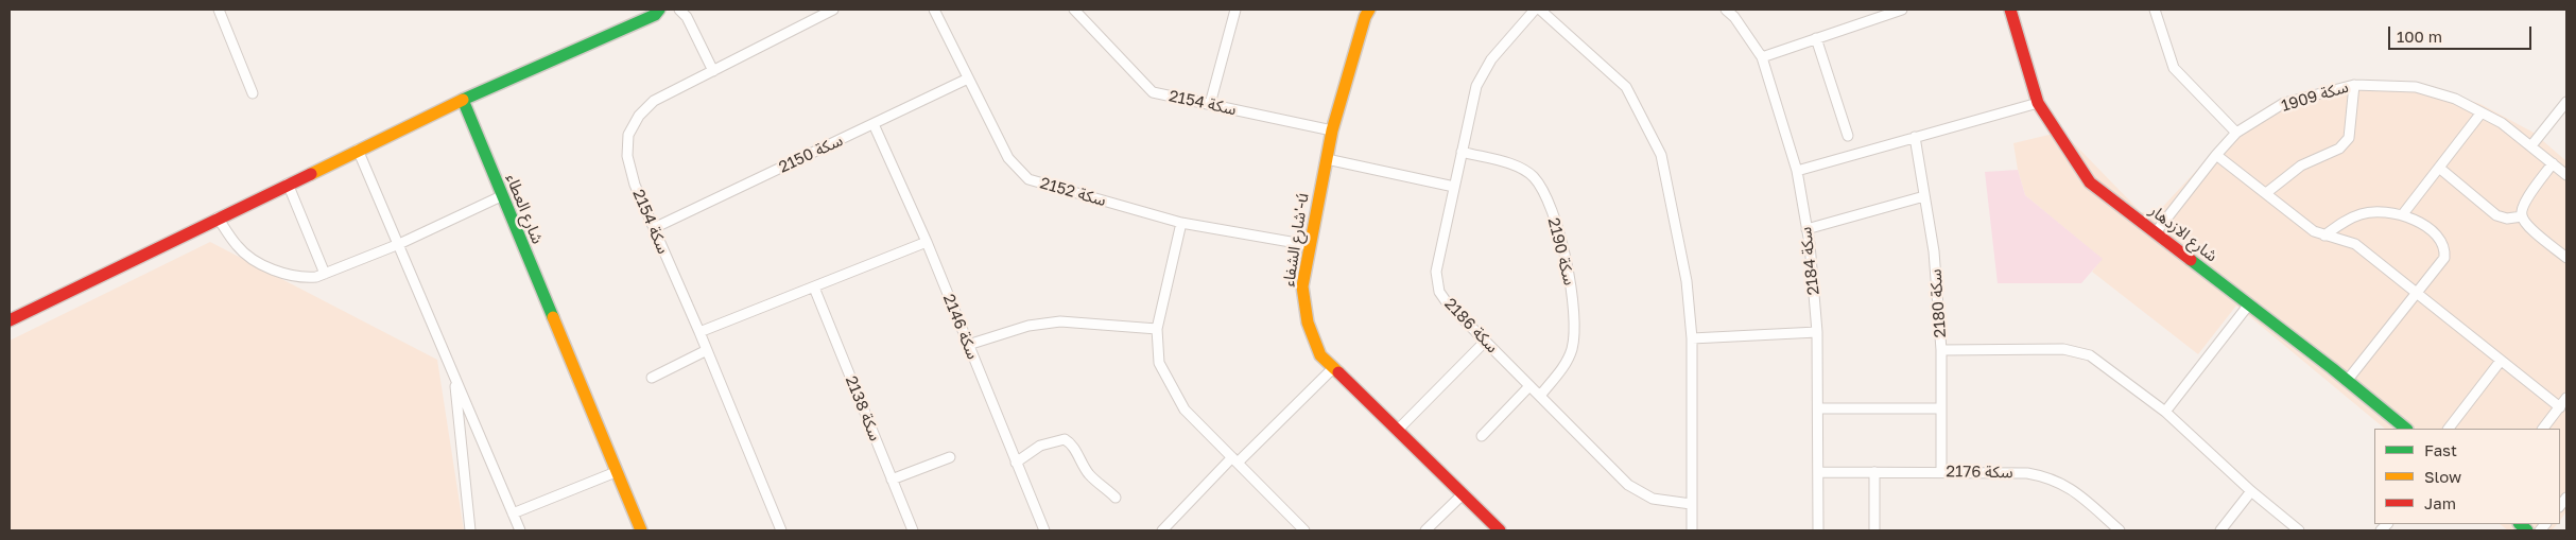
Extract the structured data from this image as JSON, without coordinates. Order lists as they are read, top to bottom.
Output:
{
  "streets": {
    "street": [
      "سكة 1909",
      "سكة 2154",
      "سكة 2150",
      "سكة 2152",
      "شارع العطاء",
      "شارع الازدهار",
      "شارع الشفاء'-ú",
      "سكة 2190",
      "سكة 2184",
      "سكة 2180",
      "سكة 2186",
      "سكة 2146",
      "سكة 2138",
      "سكة 2176"
    ]
  },
  "crossings": [
    ["سكة 1909", "شارع الازدهار"],
    ["سكة 2154", "سكة 2150"],
    ["سكة 2154", "شارع الشفاء'-ú"],
    ["سكة 2150", "سكة 2152"],
    ["سكة 2150", "سكة 2146"],
    ["سكة 2152", "شارع الشفاء'-ú"],
    ["سكة 2190", "سكة 2186"],
    ["سكة 2184", "سكة 2176"],
    ["سكة 2180", "سكة 2176"]
  ],
  "legend": ["Fast", "Slow", "Jam"],
  "scale_bar": "100 m"
}
